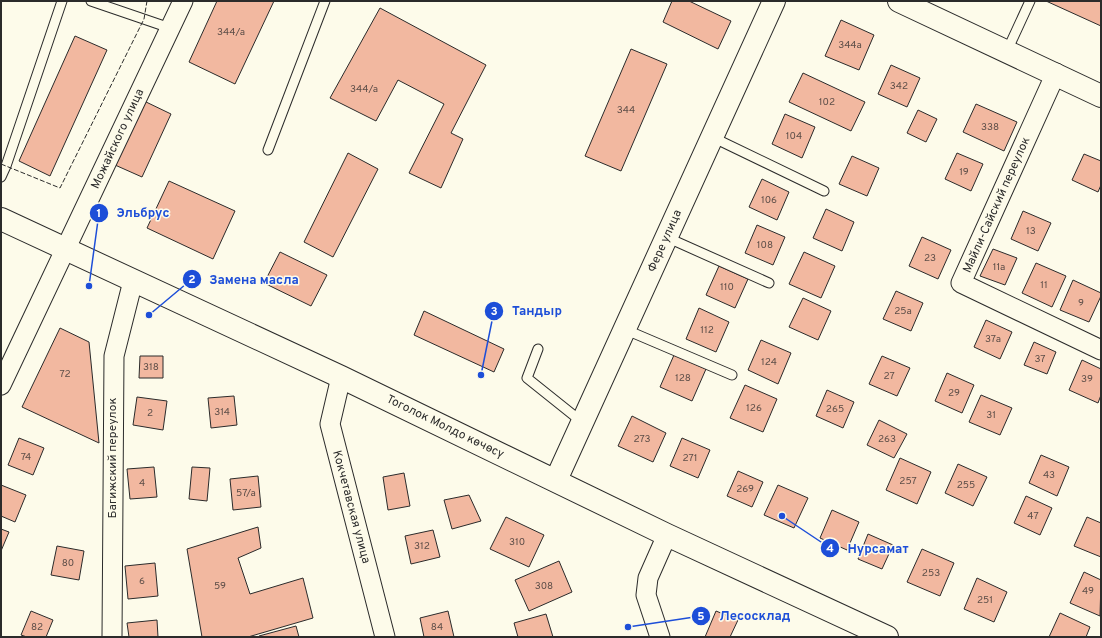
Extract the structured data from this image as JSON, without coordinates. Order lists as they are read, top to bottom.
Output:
{
  "streets": {
    "main road": ["Фере улица", "Тоголок Молдо көчөсү"],
    "street": [
      "Можайского улица",
      "Майли-Сайский переулок",
      "Багижский переулок",
      "Кокчетавская улица"
    ]
  },
  "crossings": [
    ["Можайского улица", "Тоголок Молдо көчөсү"],
    ["Фере улица", "Тоголок Молдо көчөсү"],
    ["Тоголок Молдо көчөсү", "Багижский переулок"],
    ["Тоголок Молдо көчөсү", "Кокчетавская улица"]
  ],
  "places": [
    "Эльбрус",
    "Замена масла",
    "Тандыр",
    "Нурсамат",
    "Лесосклад"
  ],
  "house_numbers": [
    "344/а",
    "344а",
    "342",
    "344/а",
    "102",
    "344",
    "338",
    "104",
    "19",
    "106",
    "13",
    "108",
    "23",
    "11а",
    "11",
    "110",
    "9",
    "25а",
    "112",
    "37а",
    "37",
    "124",
    "318",
    "72",
    "27",
    "128",
    "39",
    "29",
    "126",
    "265",
    "314",
    "2",
    "31",
    "273",
    "263",
    "74",
    "271",
    "43",
    "257",
    "4",
    "255",
    "269",
    "57/а",
    "47",
    "310",
    "312",
    "80",
    "253",
    "6",
    "59",
    "308",
    "49",
    "251",
    "82",
    "84"
  ]
}
